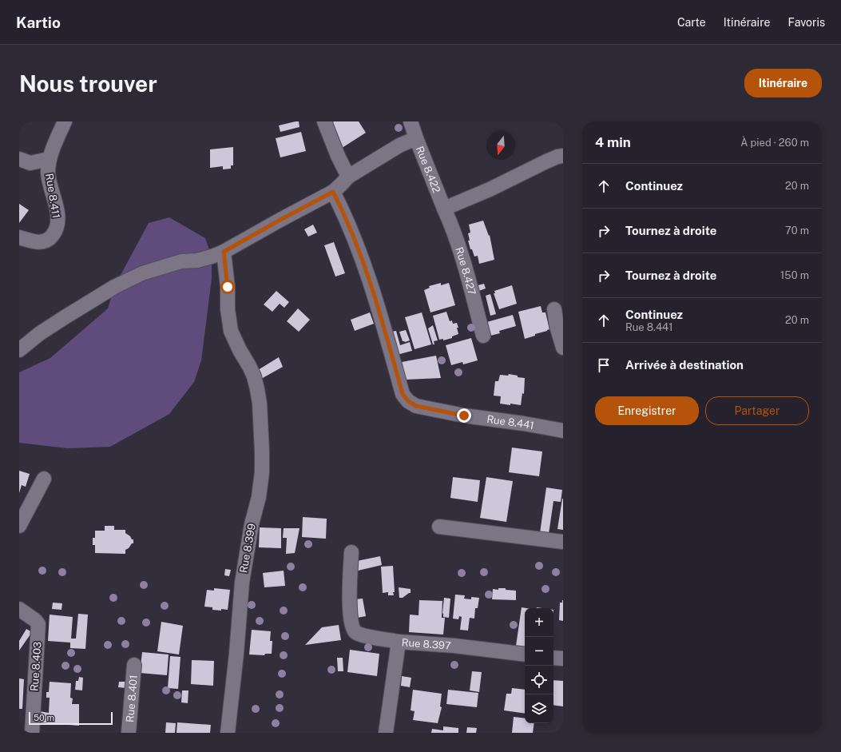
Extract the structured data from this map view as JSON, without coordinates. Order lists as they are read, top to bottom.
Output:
{
  "streets": {
    "street": [
      "Rue 8.422",
      "Rue 8.411",
      "Rue 8.427",
      "Rue 8.441",
      "Rue 8.399",
      "Rue 8.397",
      "Rue 8.403",
      "Rue 8.401"
    ]
  },
  "crossings": [
    ["Rue 8.422", "Rue 8.427"],
    ["Rue 8.422", "Rue 8.441"],
    ["Rue 8.422", "Rue 8.399"]
  ],
  "scale_bar": "50 m",
  "north": "bottom",
  "page": {
    "header": "Kartio",
    "nav": ["Carte", "Itinéraire", "Favoris"],
    "buttons": [
      "Itinéraire",
      ["Enregistrer", "Partager"]
    ],
    "title": "Nous trouver",
    "heading": ["4 min", "À pied · 260 m"],
    "list": [
      ["Continuez", "20 m"],
      ["Tournez à droite", "70 m"],
      ["Tournez à droite", "150 m"],
      ["Continuez", "Rue 8.441", "20 m"],
      "Arrivée à destination"
    ],
    "map_buttons": ["+", "−"],
    "scale": "50 m"
  }
}
